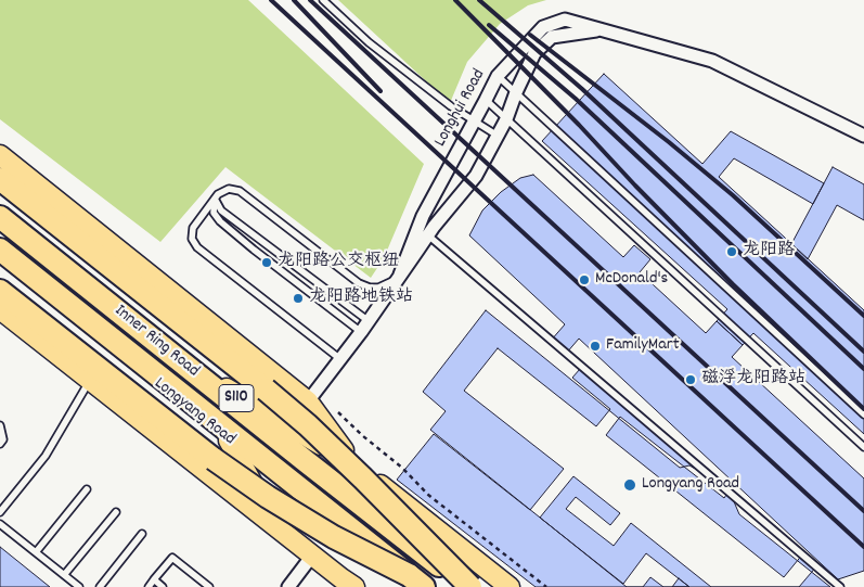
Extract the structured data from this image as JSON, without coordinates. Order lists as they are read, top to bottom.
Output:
{
  "streets": {
    "highway": ["Inner Ring Road"],
    "main road": ["S110", "Longyang Road"],
    "street": ["Longhui Road"]
  },
  "crossings": [
    ["Longhui Road", "Longyang Road"],
    ["Inner Ring Road", "Longyang Road"]
  ],
  "places": [
    "龙阳路",
    "龙阳路公交枢纽",
    "McDonald's",
    "龙阳路地铁站",
    "FamilyMart",
    "磁浮龙阳路站",
    "Longyang Road"
  ]
}
